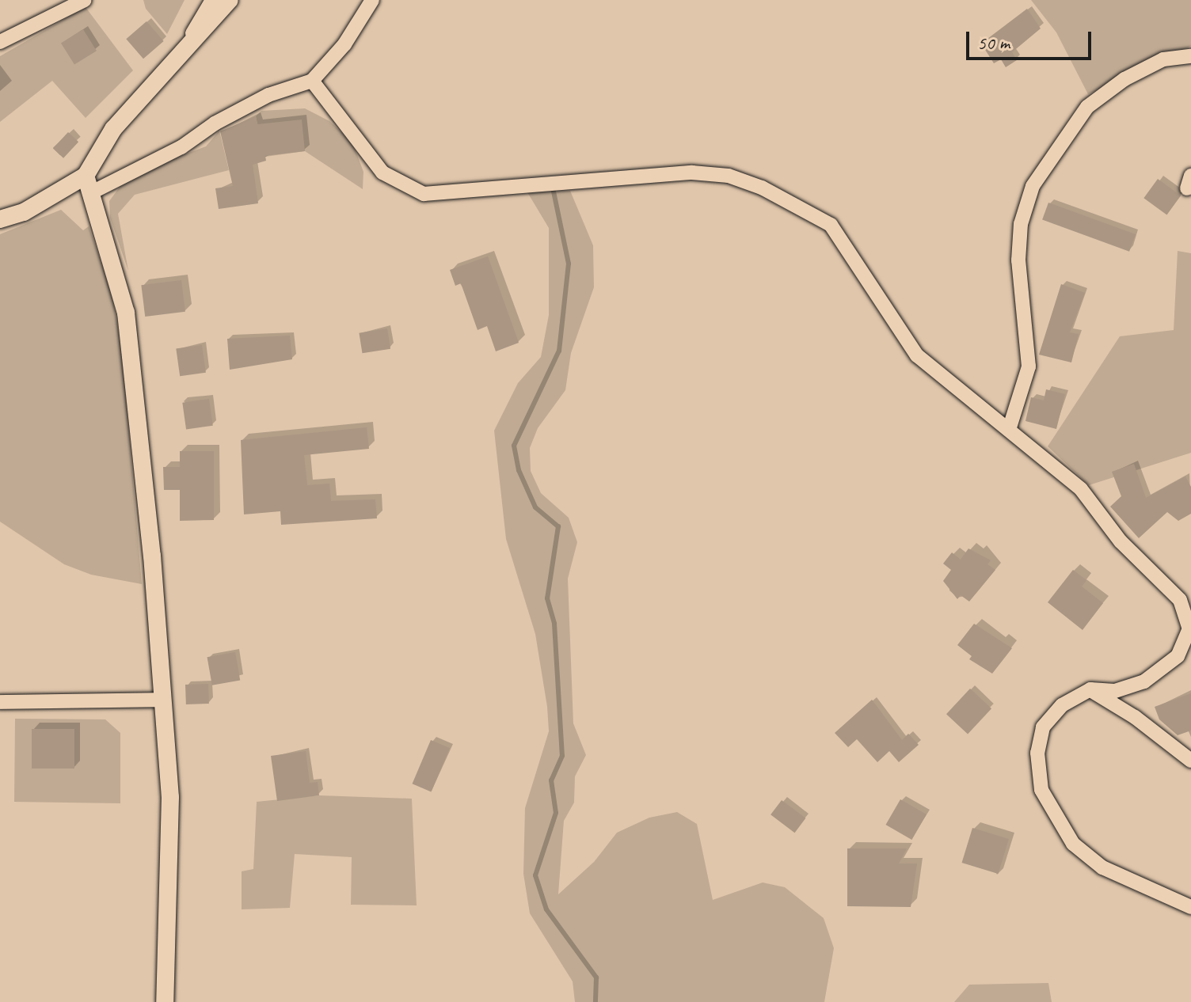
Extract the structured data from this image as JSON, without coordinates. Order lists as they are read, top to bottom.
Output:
{
  "scale_bar": "50 m"
}
